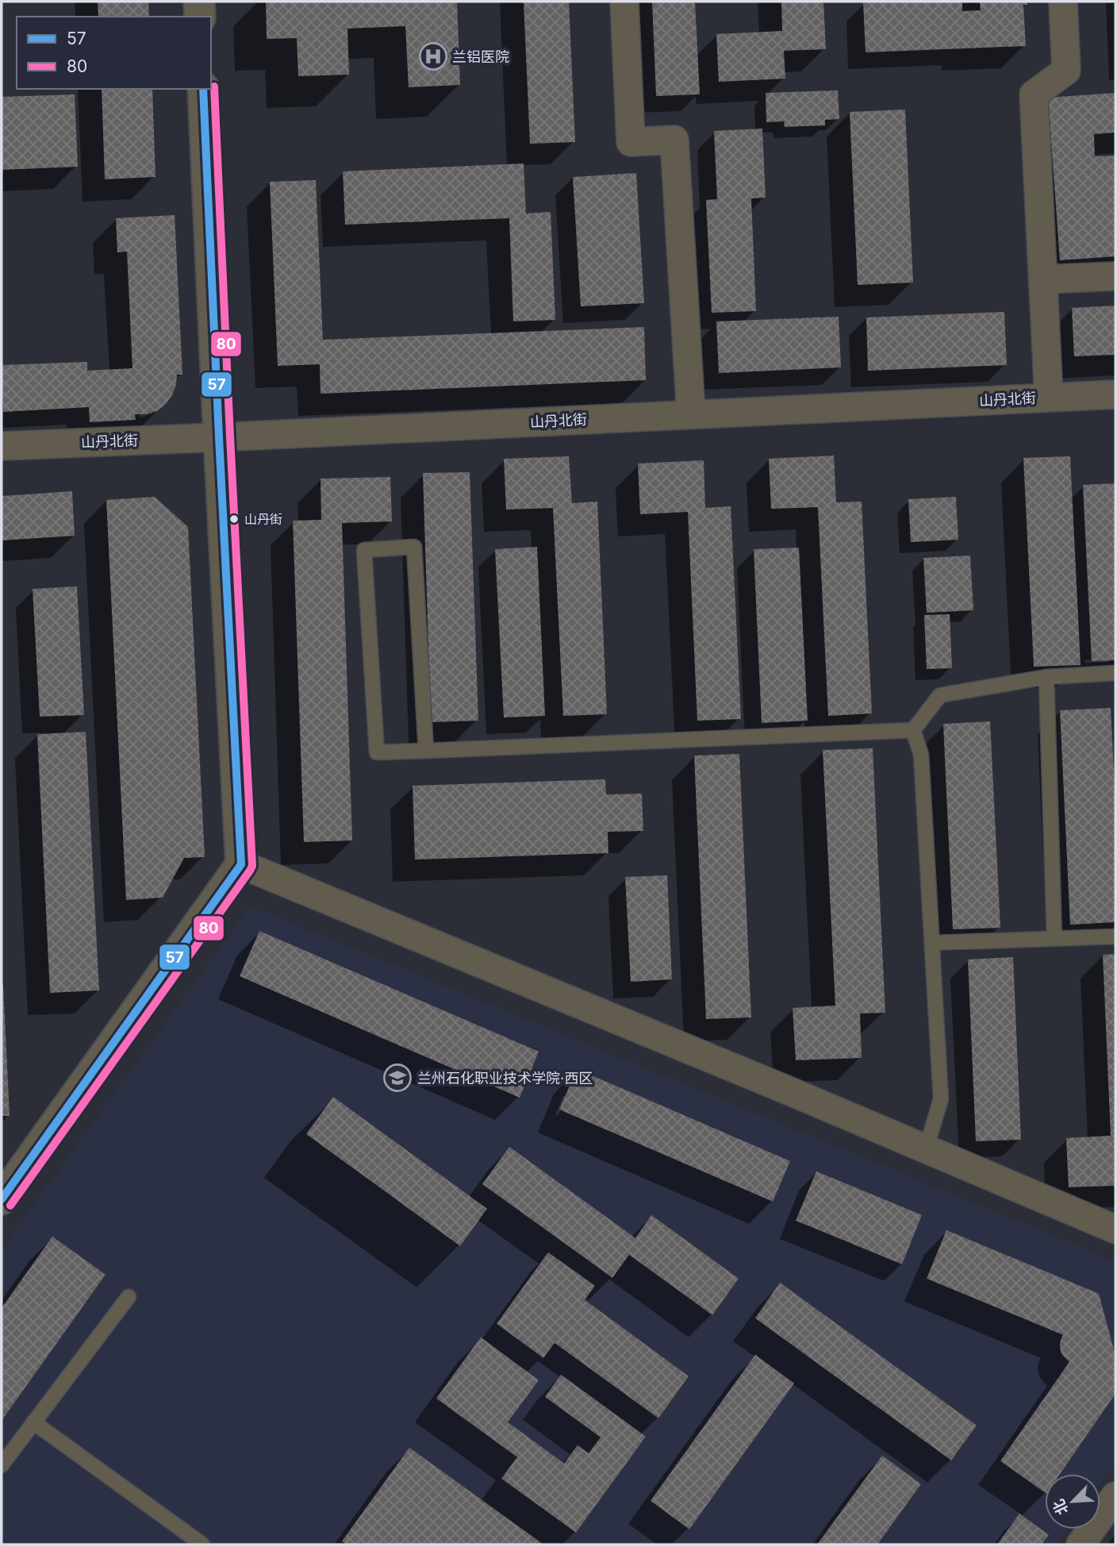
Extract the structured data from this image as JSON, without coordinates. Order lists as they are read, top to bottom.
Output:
{
  "streets": {
    "street": ["山丹北街"]
  },
  "places": {
    "hospital": ["兰铝医院"],
    "other": ["山丹街"],
    "school or university": ["兰州石化职业技术学院·西区"]
  },
  "lines": ["transit line 80", "transit line 57"],
  "legend": ["57", "80"],
  "north": "bottom left"
}
